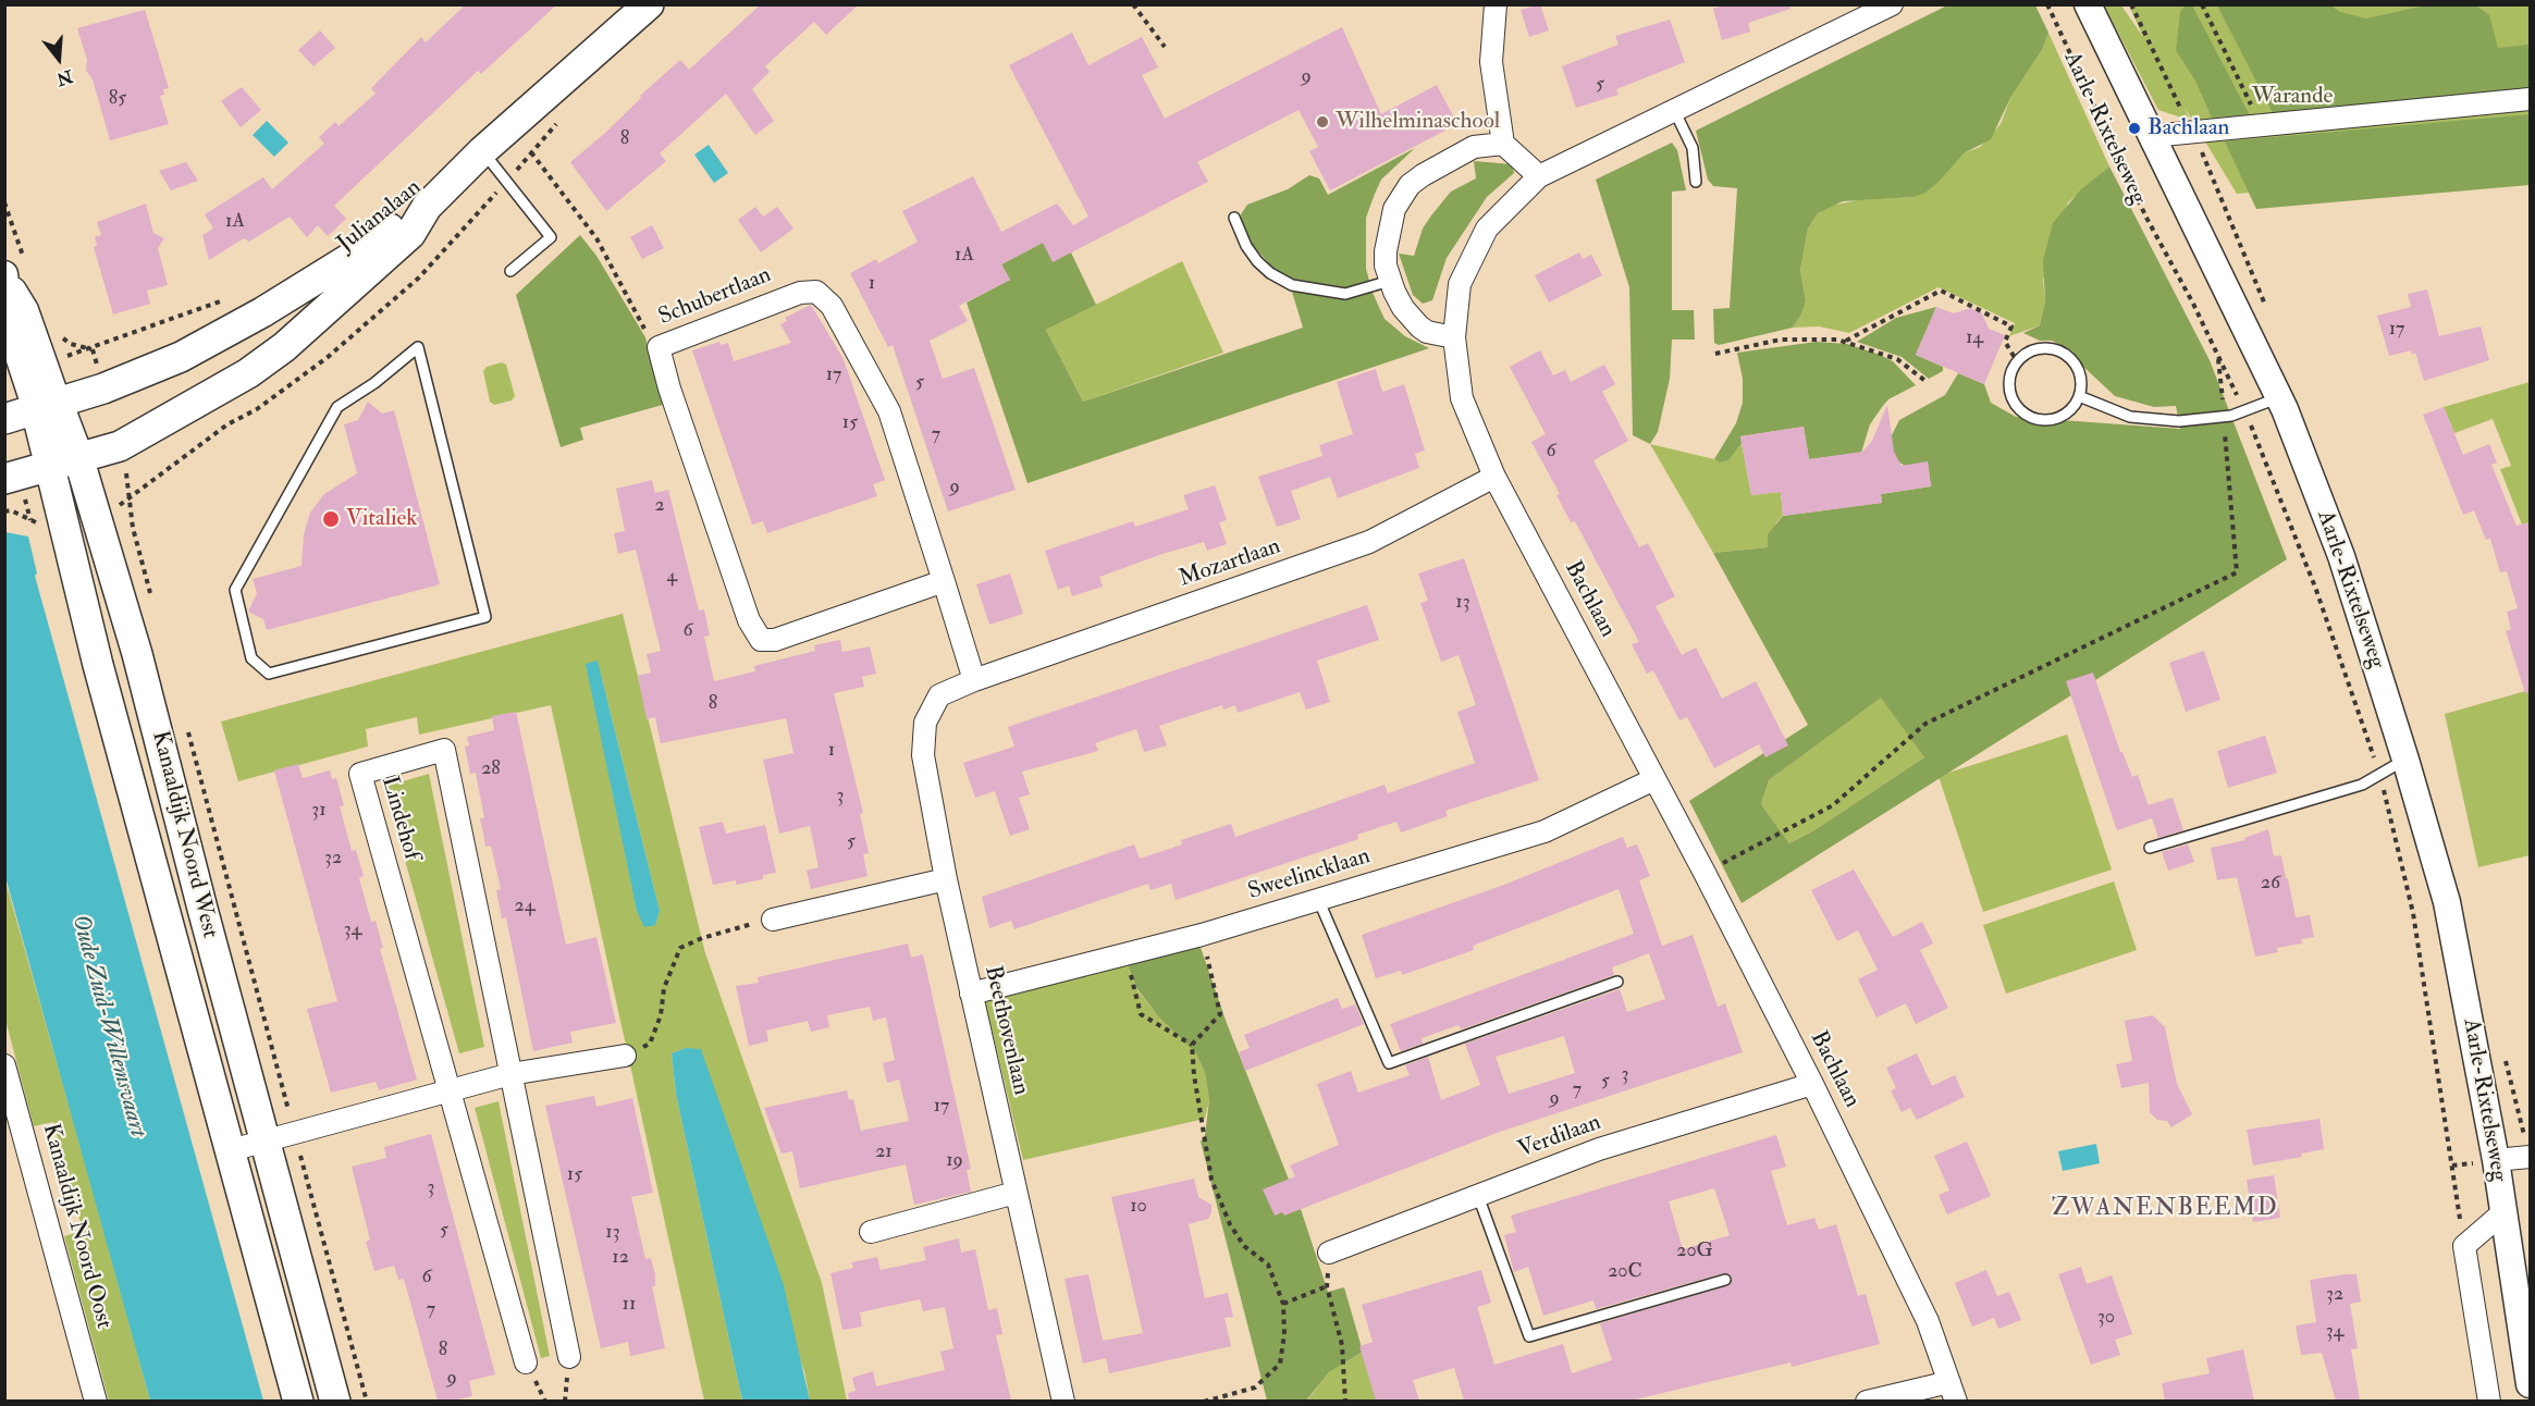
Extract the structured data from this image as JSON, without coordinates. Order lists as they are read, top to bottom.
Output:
{
  "streets": {
    "main road": ["Julianalaan", "Kanaaldijk Noord West"],
    "street": [
      "Aarle-Rixtelseweg",
      "Schubertlaan",
      "Mozartlaan",
      "Bachlaan",
      "Lindehof",
      "Sweelincklaan",
      "Beethovenlaan",
      "Verdilaan",
      "Kanaaldijk Noord Oost"
    ]
  },
  "crossings": [
    ["Julianalaan", "Kanaaldijk Noord West"],
    ["Schubertlaan", "Mozartlaan"],
    ["Schubertlaan", "Beethovenlaan"],
    ["Mozartlaan", "Bachlaan"],
    ["Mozartlaan", "Beethovenlaan"],
    ["Bachlaan", "Sweelincklaan"],
    ["Bachlaan", "Verdilaan"],
    ["Sweelincklaan", "Beethovenlaan"]
  ],
  "districts": ["ZWANENBEEMD"],
  "water": ["Oude Zuid-Willemsvaart"],
  "parks": ["Warande"],
  "places": ["Wilhelminaschool", "Bachlaan", "Vitaliek"],
  "house_numbers": [
    "9",
    "5",
    "85",
    "8",
    "1A",
    "1A",
    "1",
    "17",
    "14",
    "17",
    "5",
    "15",
    "7",
    "6",
    "9",
    "2",
    "4",
    "13",
    "6",
    "8",
    "1",
    "28",
    "3",
    "31",
    "5",
    "32",
    "26",
    "24",
    "34",
    "3",
    "5",
    "7",
    "9",
    "17",
    "21",
    "19",
    "15",
    "3",
    "10",
    "5",
    "13",
    "20G",
    "12",
    "20C",
    "6",
    "32",
    "11",
    "7",
    "30",
    "34",
    "8",
    "9"
  ],
  "north": "bottom"
}
